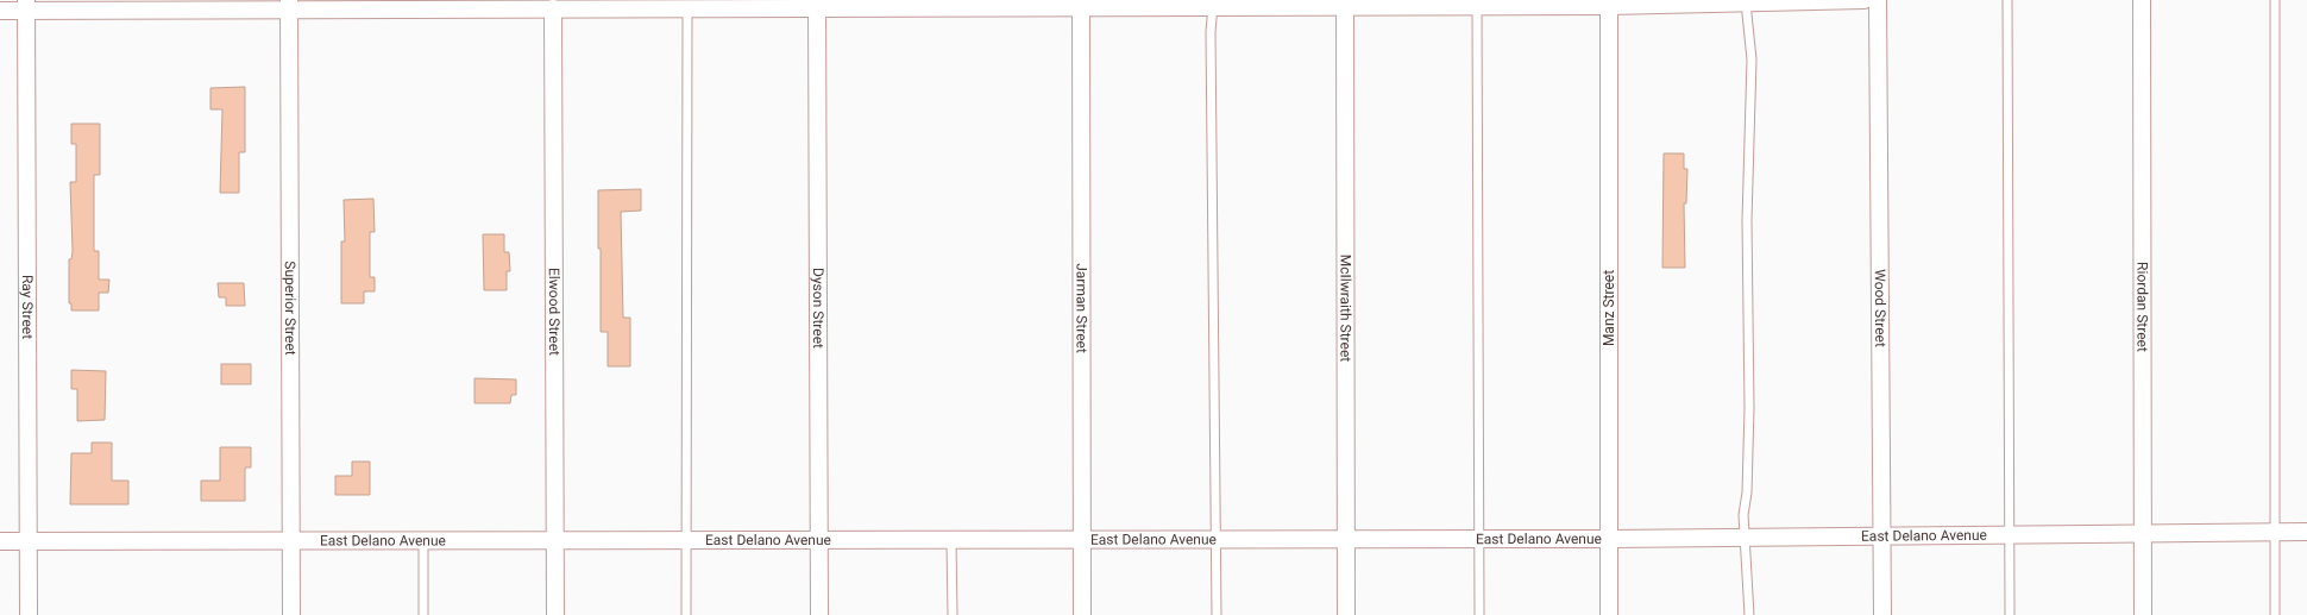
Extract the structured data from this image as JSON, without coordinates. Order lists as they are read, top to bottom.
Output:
{
  "streets": {
    "street": [
      "Ray Street",
      "Superior Street",
      "Dyson Street",
      "Jarman Street",
      "McIlwraith Street",
      "Manz Street",
      "Wood Street",
      "Riordan Street",
      "Elwood Street",
      "East Delano Avenue"
    ]
  },
  "crossings": [
    ["Ray Street", "East Delano Avenue"],
    ["Superior Street", "East Delano Avenue"],
    ["Dyson Street", "East Delano Avenue"],
    ["Jarman Street", "East Delano Avenue"],
    ["McIlwraith Street", "East Delano Avenue"],
    ["Manz Street", "East Delano Avenue"],
    ["Wood Street", "East Delano Avenue"],
    ["Riordan Street", "East Delano Avenue"],
    ["Elwood Street", "East Delano Avenue"]
  ]
}
